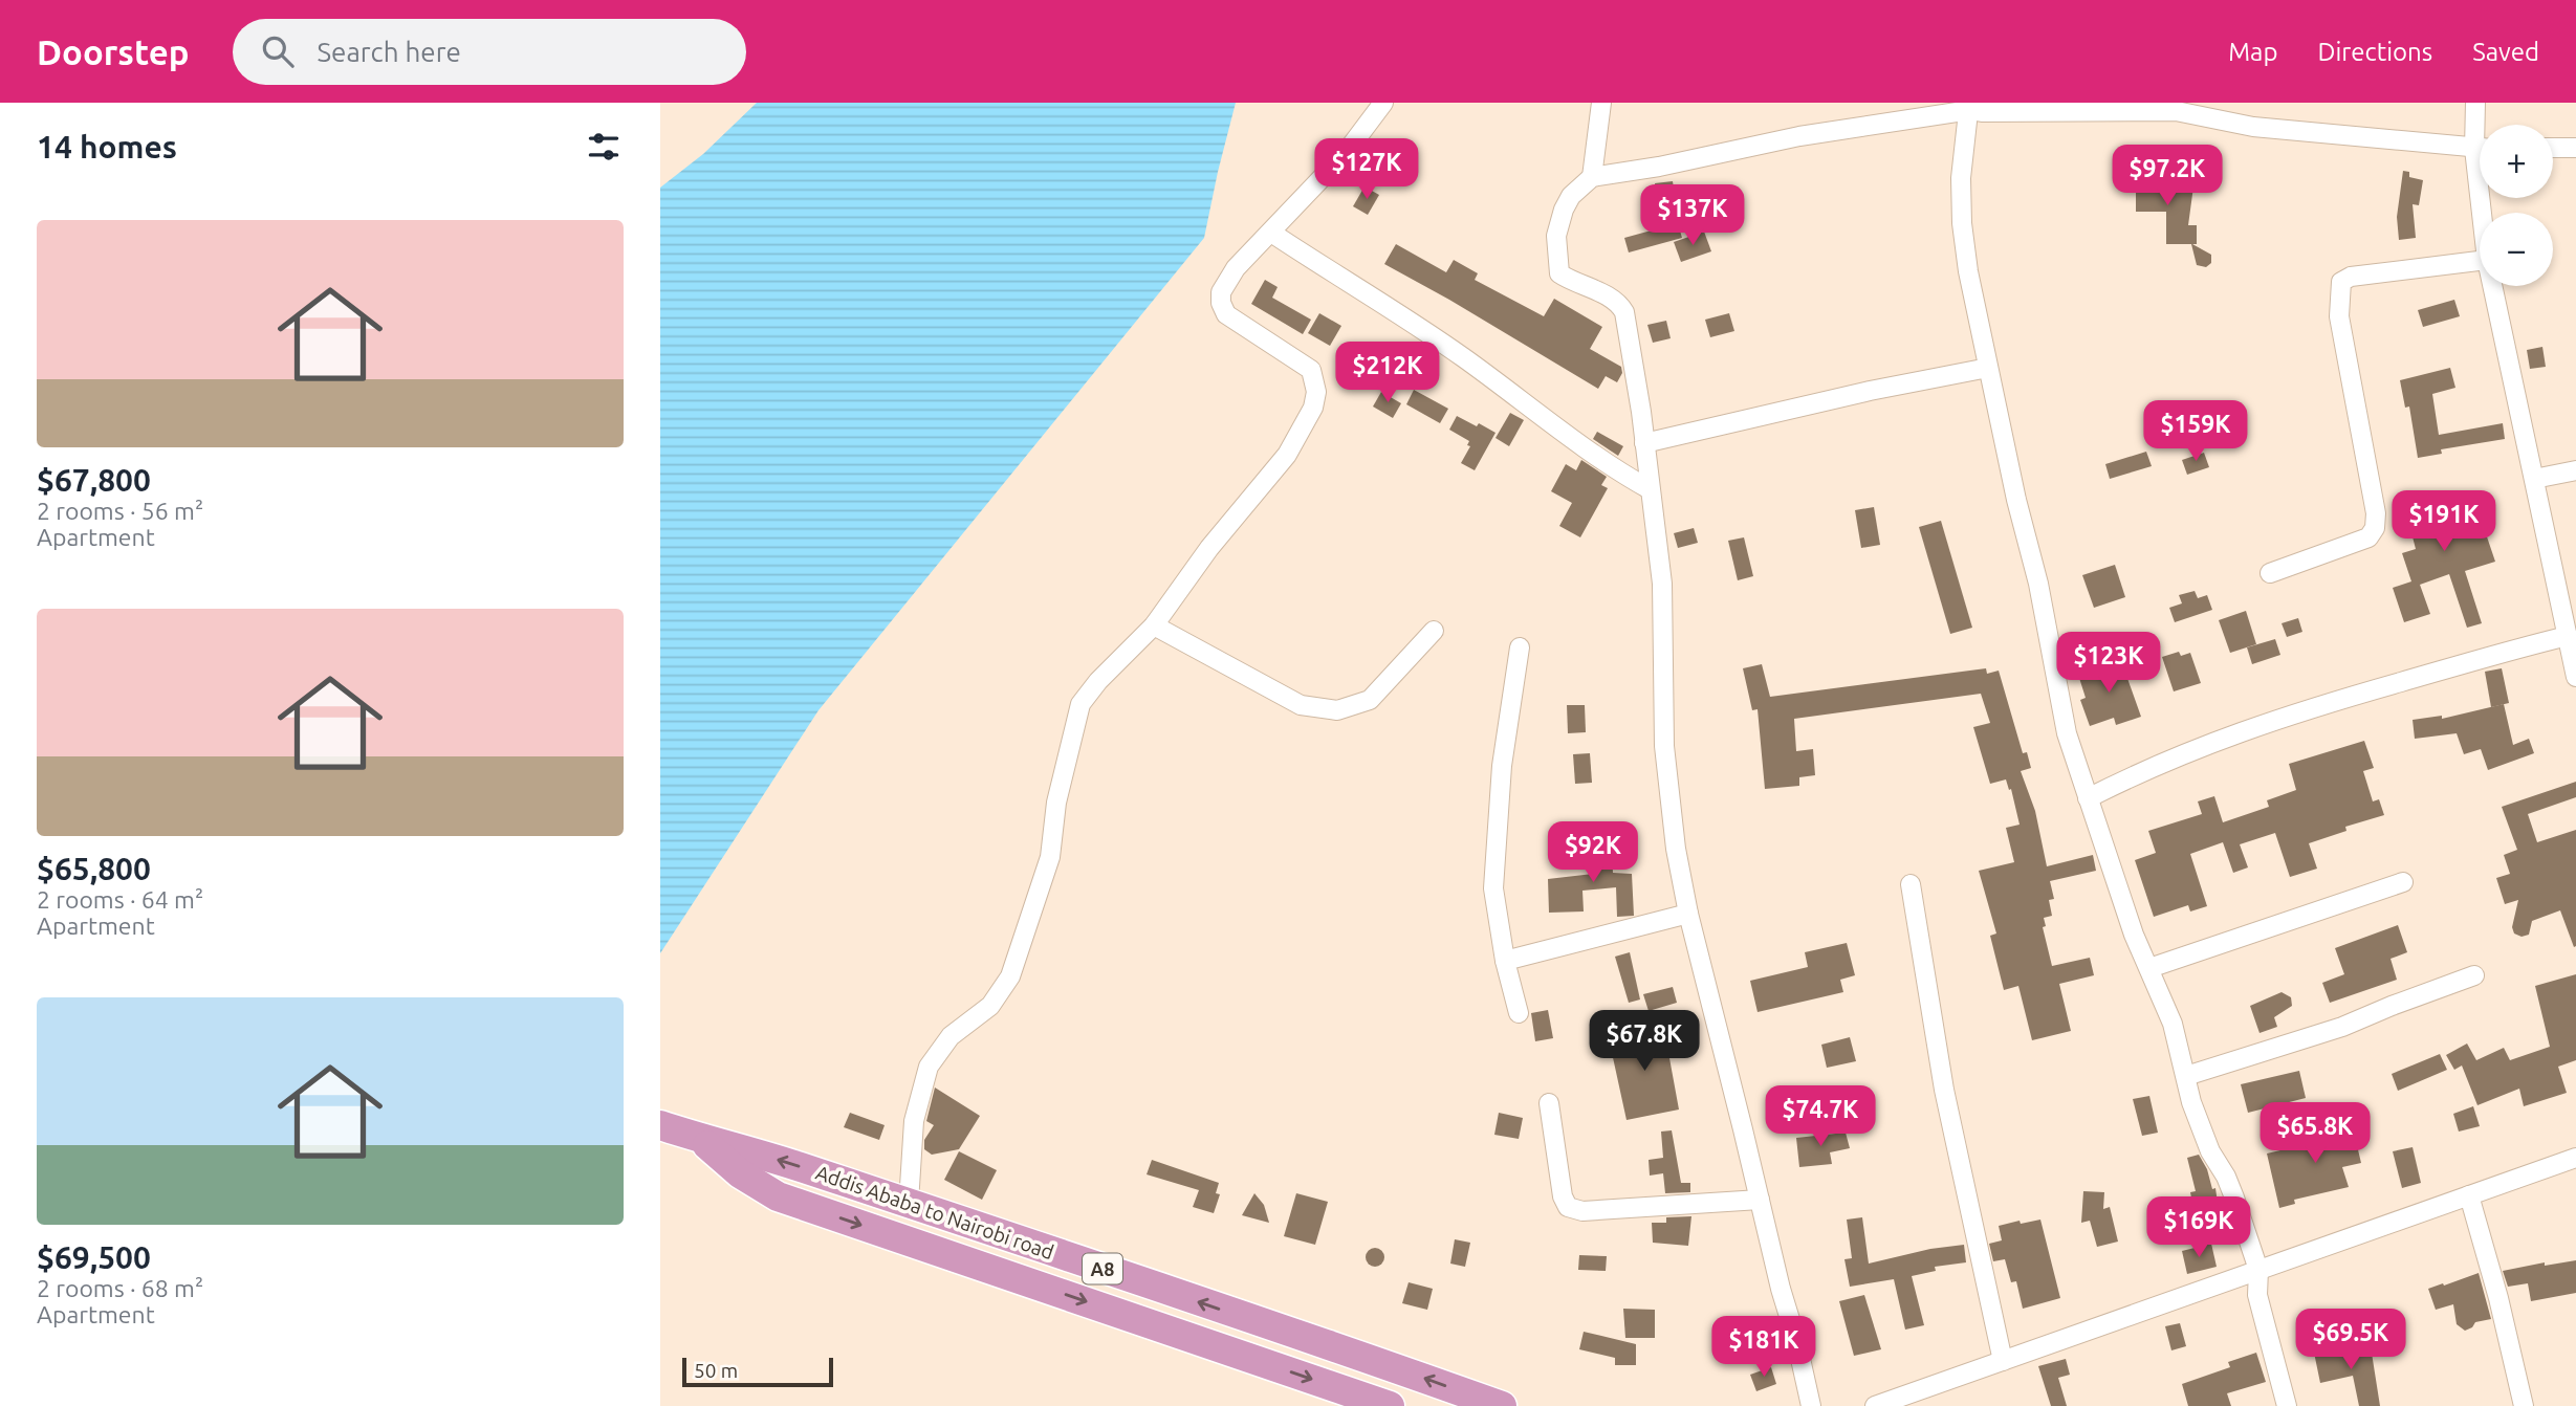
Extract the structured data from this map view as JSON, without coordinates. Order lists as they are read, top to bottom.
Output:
{
  "streets": {
    "highway": ["Addis Ababa to Nairobi road", "A8"]
  },
  "scale_bar": "50 m",
  "page": {
    "header": "Doorstep",
    "search": "Search here",
    "nav": ["Map", "Directions", "Saved"],
    "heading": "14 homes",
    "map_buttons": ["+", "−"],
    "price": [
      "$127K",
      "$97.2K",
      "$137K",
      "$212K",
      "$159K",
      "$191K",
      "$123K",
      "$92K",
      "$67.8K",
      "$74.7K",
      "$65.8K",
      "$169K",
      "$69.5K",
      "$181K"
    ],
    "list": [
      {
        "name": "$67,800",
        "note": "2 rooms · 56 m² · Apartment"
      },
      {
        "name": "$65,800",
        "note": "2 rooms · 64 m² · Apartment"
      },
      {
        "name": "$69,500",
        "note": "2 rooms · 68 m² · Apartment"
      }
    ],
    "scale": "50 m"
  }
}
